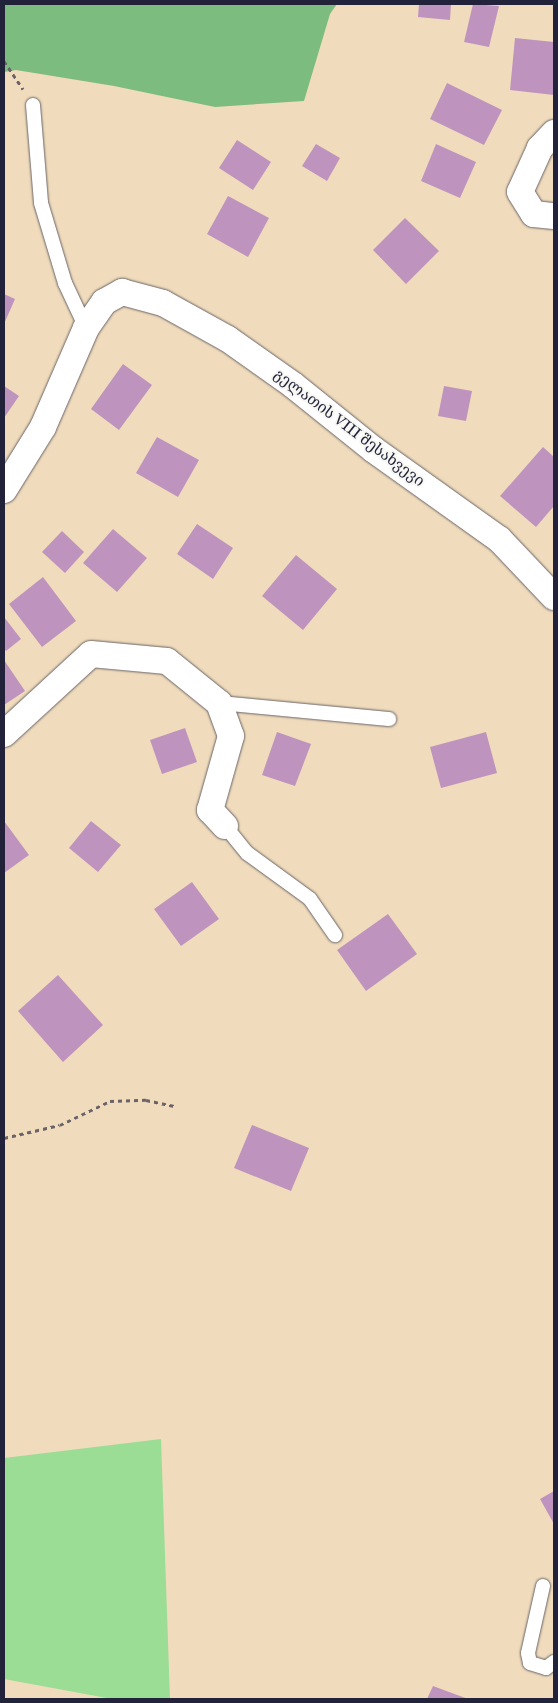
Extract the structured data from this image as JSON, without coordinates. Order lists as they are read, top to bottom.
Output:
{
  "streets": {
    "street": ["გელათის VIII შესახვევი"]
  }
}
